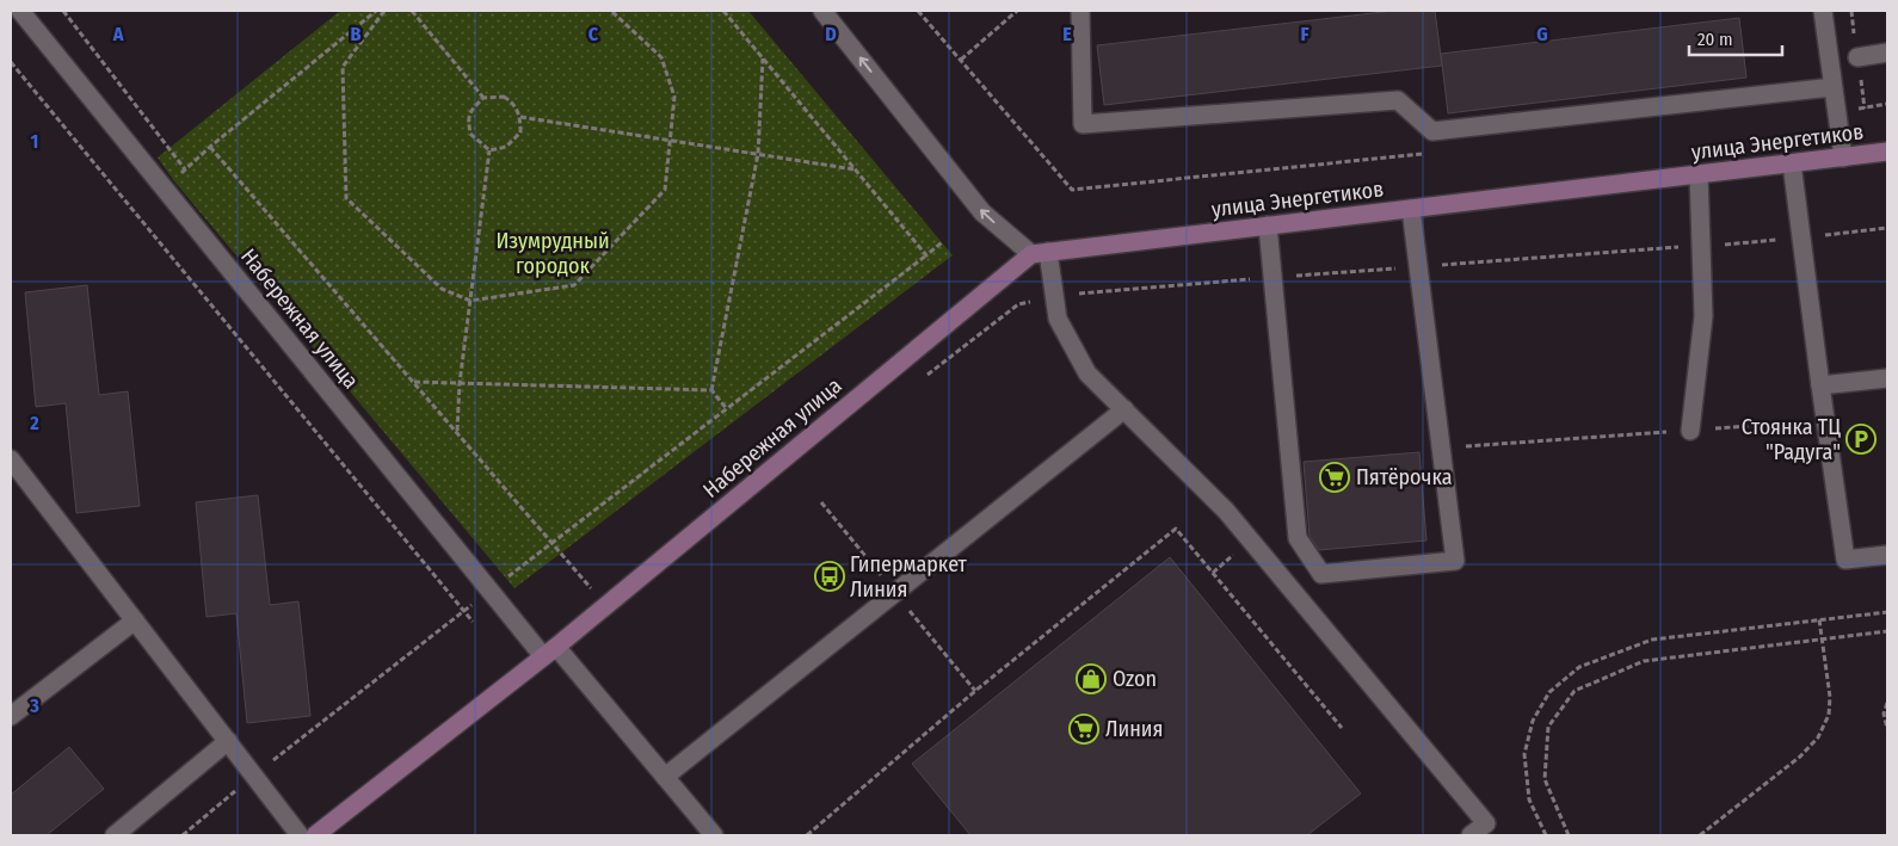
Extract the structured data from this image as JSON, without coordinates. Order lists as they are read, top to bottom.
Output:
{
  "streets": {
    "main road": ["улица Энергетиков", "Набережная улица"]
  },
  "crossings": [
    ["улица Энергетиков", "Набережная улица"]
  ],
  "parks": ["Изумрудный городок"],
  "places": {
    "parking": ["Стоянка ТЦ \"Радуга\""],
    "supermarket": ["Пятёрочка", "Линия"],
    "bus stop": ["Гипермаркет Линия"],
    "shop": ["Ozon"]
  },
  "scale_bar": "20 m",
  "grid": {
    "columns": [
      "A",
      "B",
      "C",
      "D",
      "E",
      "F",
      "G"
    ],
    "rows": ["1", "2", "3"]
  }
}
